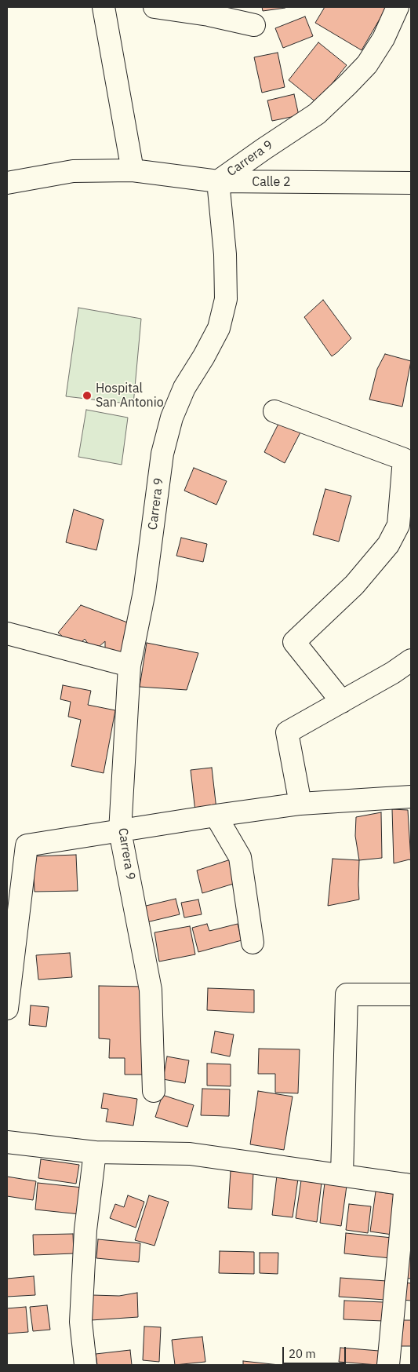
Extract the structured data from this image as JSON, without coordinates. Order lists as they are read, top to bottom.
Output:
{
  "streets": {
    "street": ["Carrera 9", "Calle 2"]
  },
  "crossings": [
    ["Carrera 9", "Calle 2"]
  ],
  "places": ["Hospital San Antonio"],
  "scale_bar": "20 m"
}
